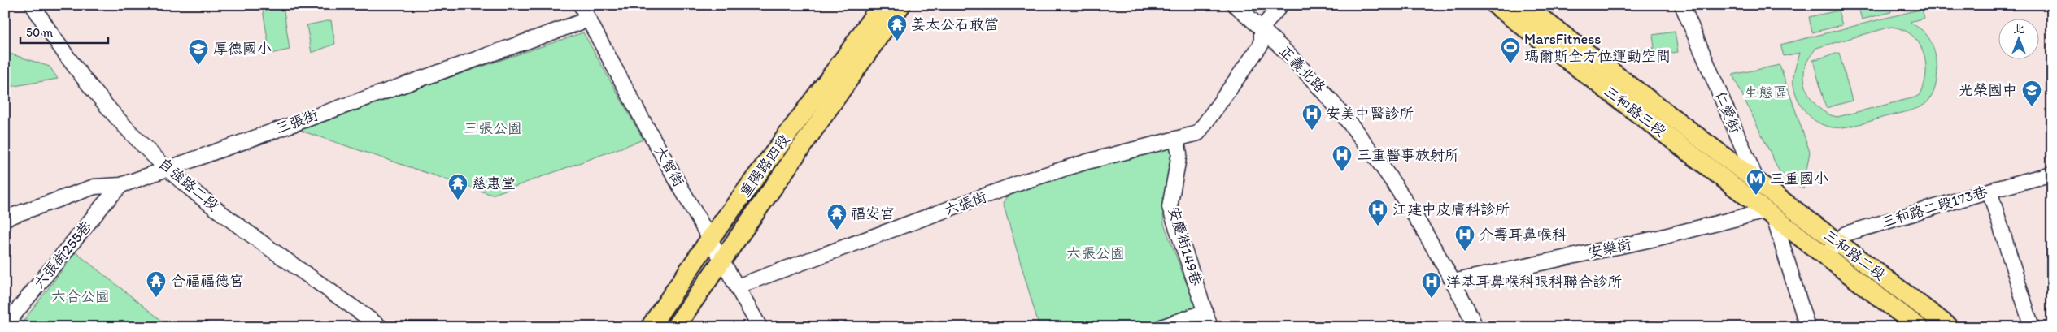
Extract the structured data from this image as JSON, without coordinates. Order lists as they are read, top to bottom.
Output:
{
  "streets": {
    "main road": ["三和路三段", "重陽路四段", "三和路二段"],
    "street": [
      "正義北路",
      "仁愛街",
      "三張街",
      "大智街",
      "自強路二段",
      "六張街",
      "三和路二段173巷",
      "安慶街149巷",
      "安樂街",
      "六張街255巷"
    ]
  },
  "crossings": [
    ["正義北路", "六張街"],
    ["正義北路", "安樂街"],
    ["三和路三段", "仁愛街"],
    ["三和路三段", "安樂街"],
    ["三和路三段", "三和路二段"],
    ["仁愛街", "安樂街"],
    ["仁愛街", "三和路二段"],
    ["三張街", "大智街"],
    ["三張街", "自強路二段"],
    ["三張街", "六張街255巷"],
    ["重陽路四段", "大智街"],
    ["大智街", "六張街"],
    ["六張街", "安慶街149巷"],
    ["三和路二段173巷", "三和路二段"],
    ["安樂街", "三和路二段"]
  ],
  "parks": [
    "生態區",
    "三張公園",
    "六張公園",
    "六合公園"
  ],
  "places": {
    "temple": [
      "姜太公石敢當",
      "慈惠堂",
      "福安宮",
      "合福福德宮"
    ],
    "sports": ["MarsFitness 瑪爾斯全方位運動空間"],
    "school or university": ["厚德國小", "光榮國中"],
    "hospital": [
      "安美中醫診所",
      "三重醫事放射所",
      "江建中皮膚科診所",
      "介壽耳鼻喉科",
      "洋基耳鼻喉科眼科聯合診所"
    ],
    "metro station": ["三重國小"]
  },
  "scale_bar": "50 m",
  "north": "top"
}
